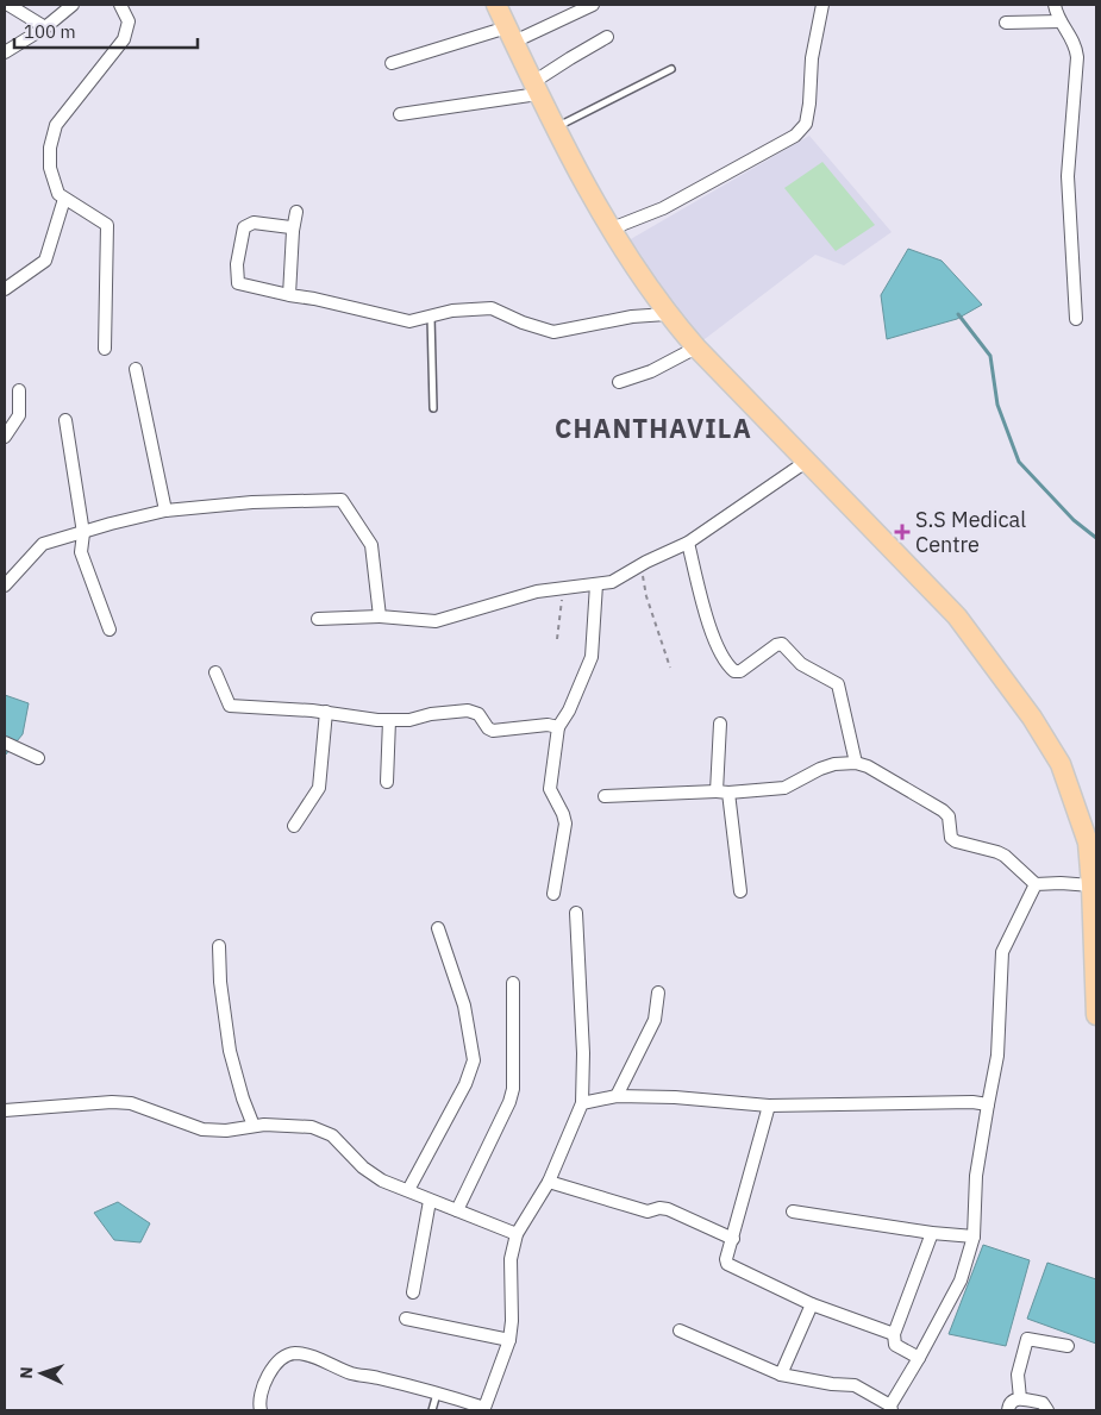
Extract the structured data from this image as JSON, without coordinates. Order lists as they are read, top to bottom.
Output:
{
  "districts": ["CHANTHAVILA"],
  "places": {
    "health": ["S.S Medical Centre"]
  },
  "scale_bar": "100 m",
  "north": "left"
}
